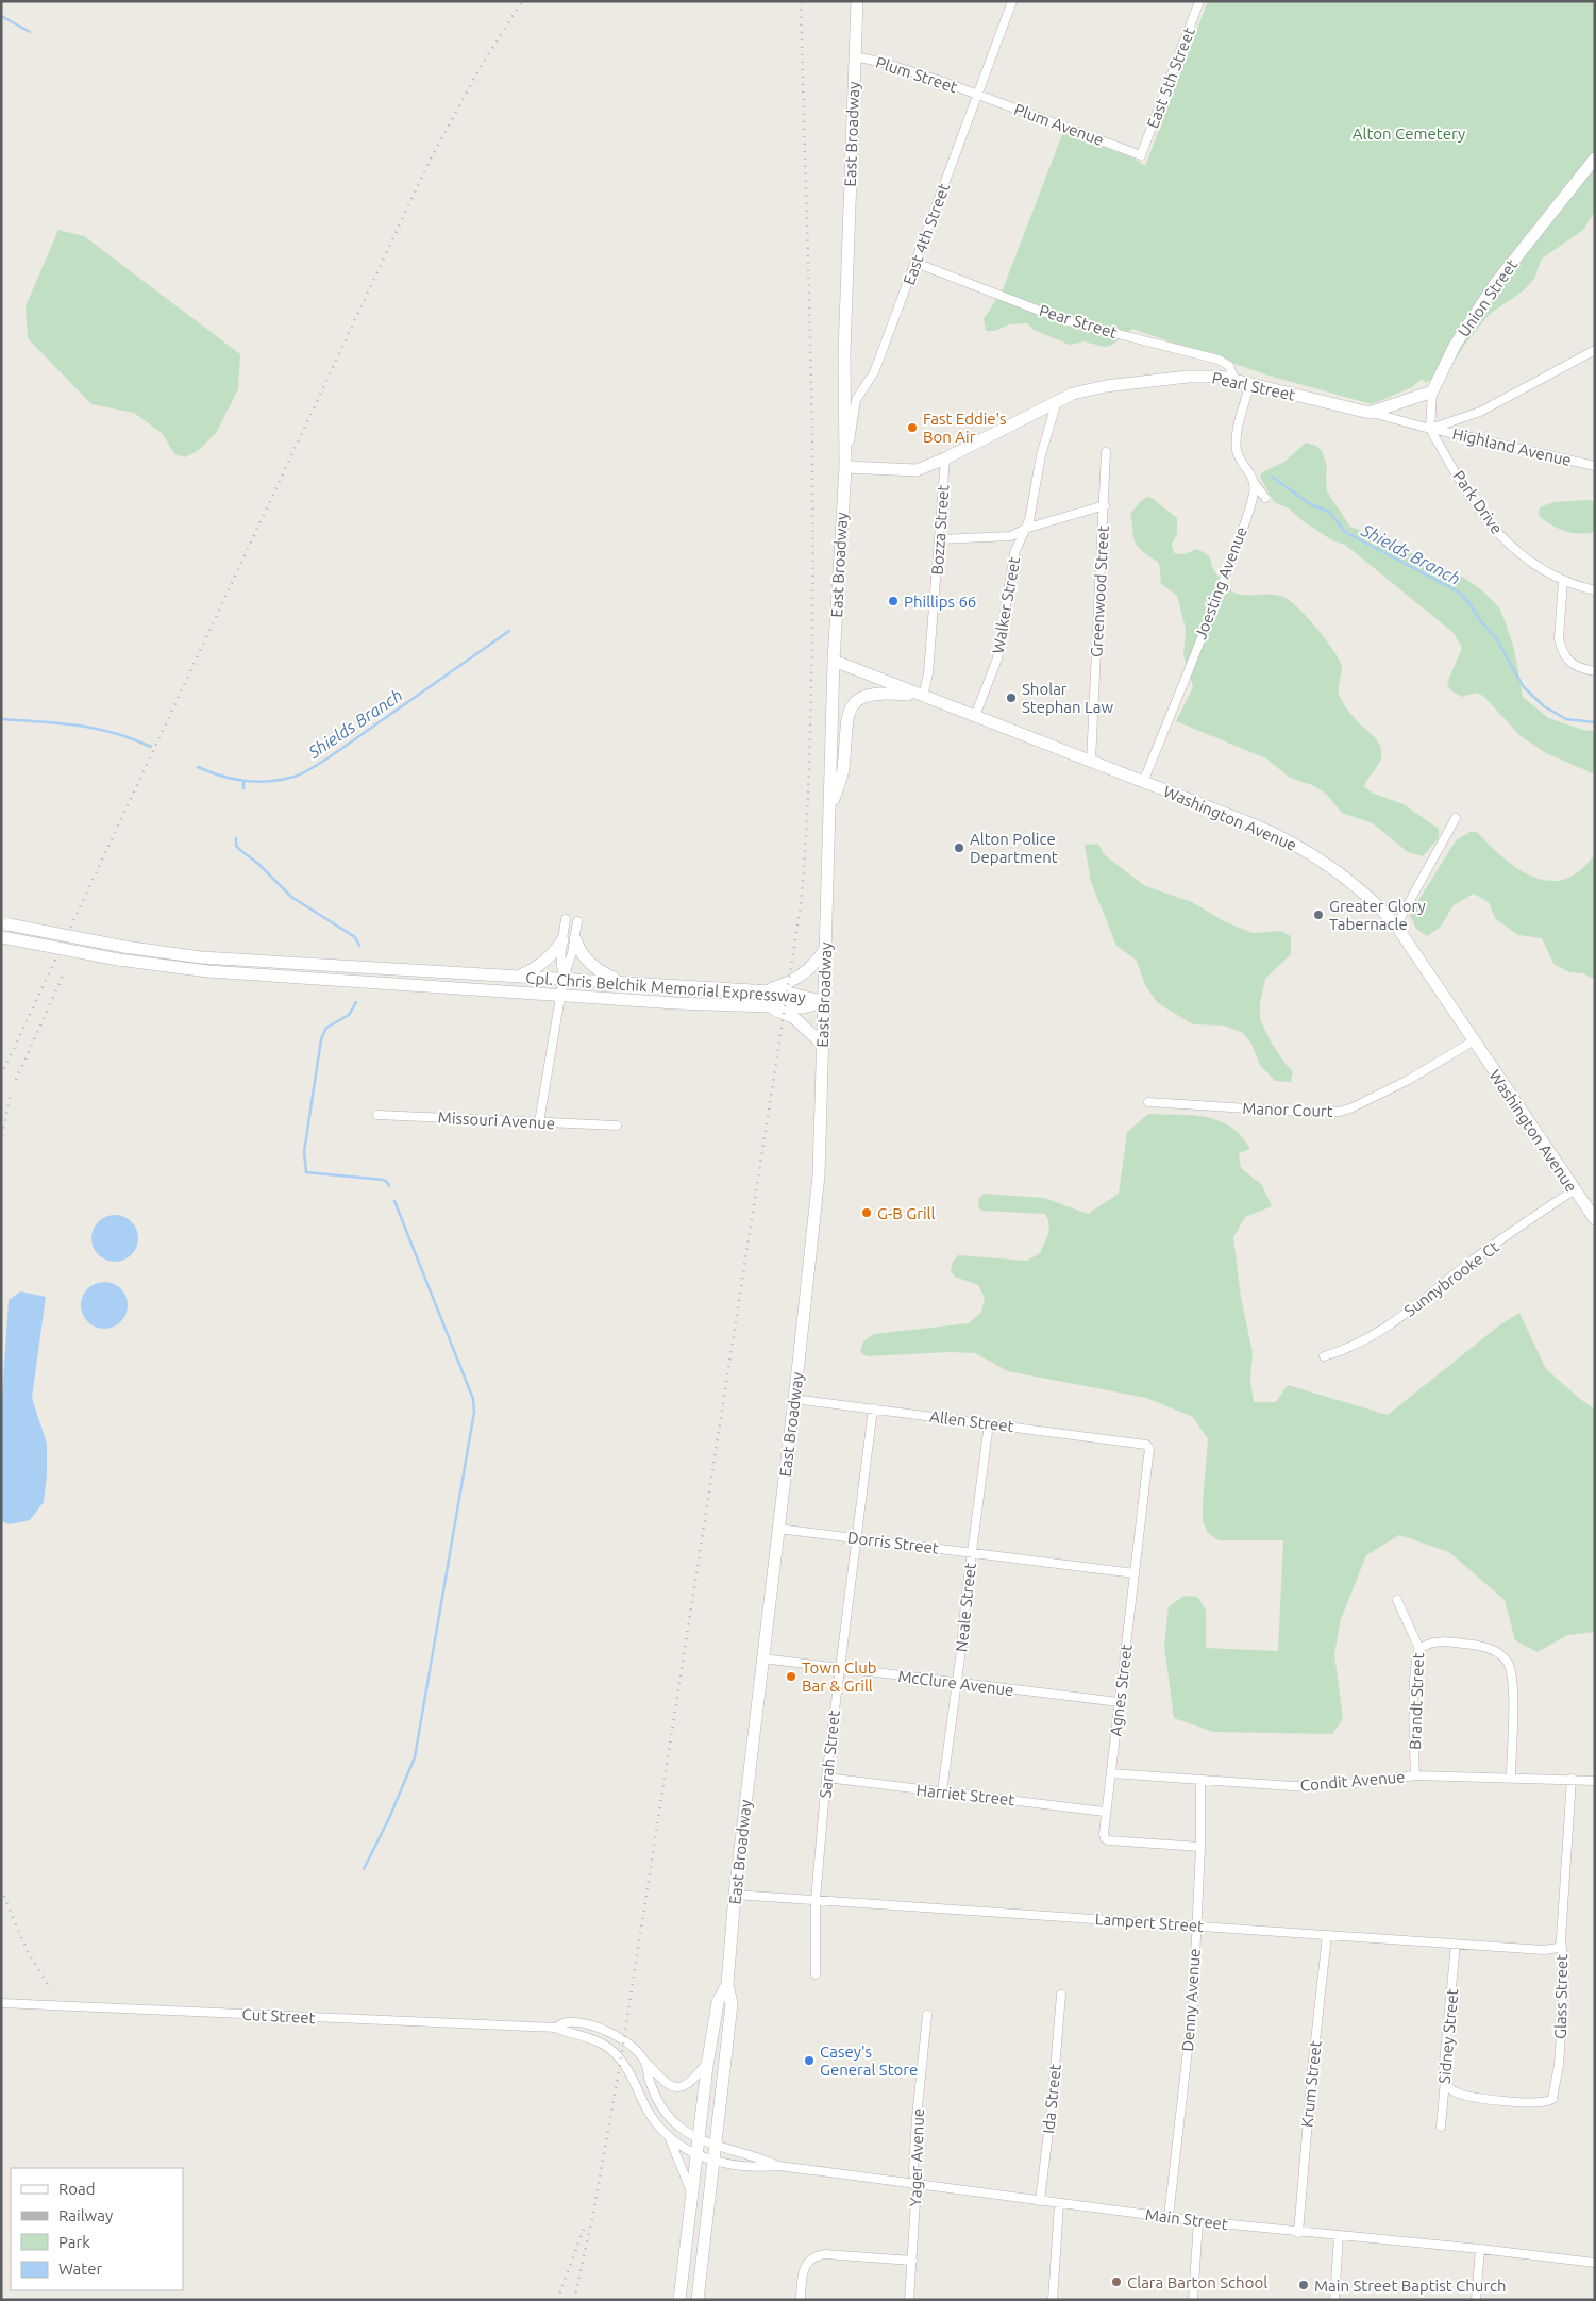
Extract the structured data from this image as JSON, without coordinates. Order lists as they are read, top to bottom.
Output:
{
  "streets": {
    "main road": [
      "East Broadway",
      "Union Street",
      "Pearl Street",
      "Washington Avenue",
      "Cpl. Chris Belchik Memorial Expressway"
    ],
    "street": [
      "Plum Street",
      "East 5th Street",
      "Plum Avenue",
      "East 4th Street",
      "Pear Street",
      "Highland Avenue",
      "Park Drive",
      "Bozza Street",
      "Joesting Avenue",
      "Greenwood Street",
      "Walker Street",
      "Manor Court",
      "Missouri Avenue",
      "Sunnybrooke Ct",
      "Allen Street",
      "Dorris Street",
      "Neale Street",
      "McClure Avenue",
      "Agnes Street",
      "Brandt Street",
      "Sarah Street",
      "Condit Avenue",
      "Harriet Street",
      "Lampert Street",
      "Glass Street",
      "Denny Avenue",
      "Cut Street",
      "Sidney Street",
      "Krum Street",
      "Ida Street",
      "Yager Avenue",
      "Main Street"
    ]
  },
  "crossings": [
    ["Plum Street", "Plum Avenue"],
    ["Plum Street", "East Broadway"],
    ["Plum Street", "East 4th Street"],
    ["East 5th Street", "Plum Avenue"],
    ["Plum Avenue", "East 4th Street"],
    ["East Broadway", "East 4th Street"],
    ["East Broadway", "Pearl Street"],
    ["East Broadway", "Washington Avenue"],
    ["East Broadway", "Cpl. Chris Belchik Memorial Expressway"],
    ["East Broadway", "Allen Street"],
    ["East Broadway", "Dorris Street"],
    ["East Broadway", "McClure Avenue"],
    ["East Broadway", "Lampert Street"],
    ["East Broadway", "Cut Street"],
    ["East Broadway", "Main Street"],
    ["East 4th Street", "Pear Street"],
    ["East 4th Street", "Pearl Street"],
    ["Pear Street", "Pearl Street"],
    ["Pearl Street", "Highland Avenue"],
    ["Pearl Street", "Park Drive"],
    ["Pearl Street", "Bozza Street"],
    ["Pearl Street", "Walker Street"],
    ["Highland Avenue", "Park Drive"],
    ["Bozza Street", "Washington Avenue"],
    ["Joesting Avenue", "Washington Avenue"],
    ["Greenwood Street", "Washington Avenue"],
    ["Walker Street", "Washington Avenue"],
    ["Washington Avenue", "Manor Court"],
    ["Washington Avenue", "Sunnybrooke Ct"],
    ["Allen Street", "Neale Street"],
    ["Allen Street", "Agnes Street"],
    ["Allen Street", "Sarah Street"],
    ["Dorris Street", "Neale Street"],
    ["Dorris Street", "Agnes Street"],
    ["Dorris Street", "Sarah Street"],
    ["Neale Street", "McClure Avenue"],
    ["Neale Street", "Harriet Street"],
    ["McClure Avenue", "Agnes Street"],
    ["McClure Avenue", "Sarah Street"],
    ["Agnes Street", "Condit Avenue"],
    ["Agnes Street", "Harriet Street"],
    ["Agnes Street", "Denny Avenue"],
    ["Brandt Street", "Condit Avenue"],
    ["Sarah Street", "Harriet Street"],
    ["Sarah Street", "Lampert Street"],
    ["Condit Avenue", "Glass Street"],
    ["Condit Avenue", "Denny Avenue"],
    ["Lampert Street", "Glass Street"],
    ["Lampert Street", "Denny Avenue"],
    ["Lampert Street", "Sidney Street"],
    ["Lampert Street", "Krum Street"],
    ["Glass Street", "Sidney Street"],
    ["Denny Avenue", "Main Street"],
    ["Cut Street", "Main Street"],
    ["Krum Street", "Main Street"],
    ["Ida Street", "Main Street"],
    ["Yager Avenue", "Main Street"]
  ],
  "water": ["Shields Branch"],
  "parks": ["Alton Cemetery"],
  "places": [
    "Fast Eddie's Bon Air",
    "Phillips 66",
    "Sholar Stephan Law",
    "Alton Police Department",
    "Greater Glory Tabernacle",
    "G-B Grill",
    "Town Club Bar & Grill",
    "Casey's General Store",
    "Clara Barton School",
    "Main Street Baptist Church"
  ],
  "legend": [
    "Road",
    "Railway",
    "Park",
    "Water"
  ]
}
